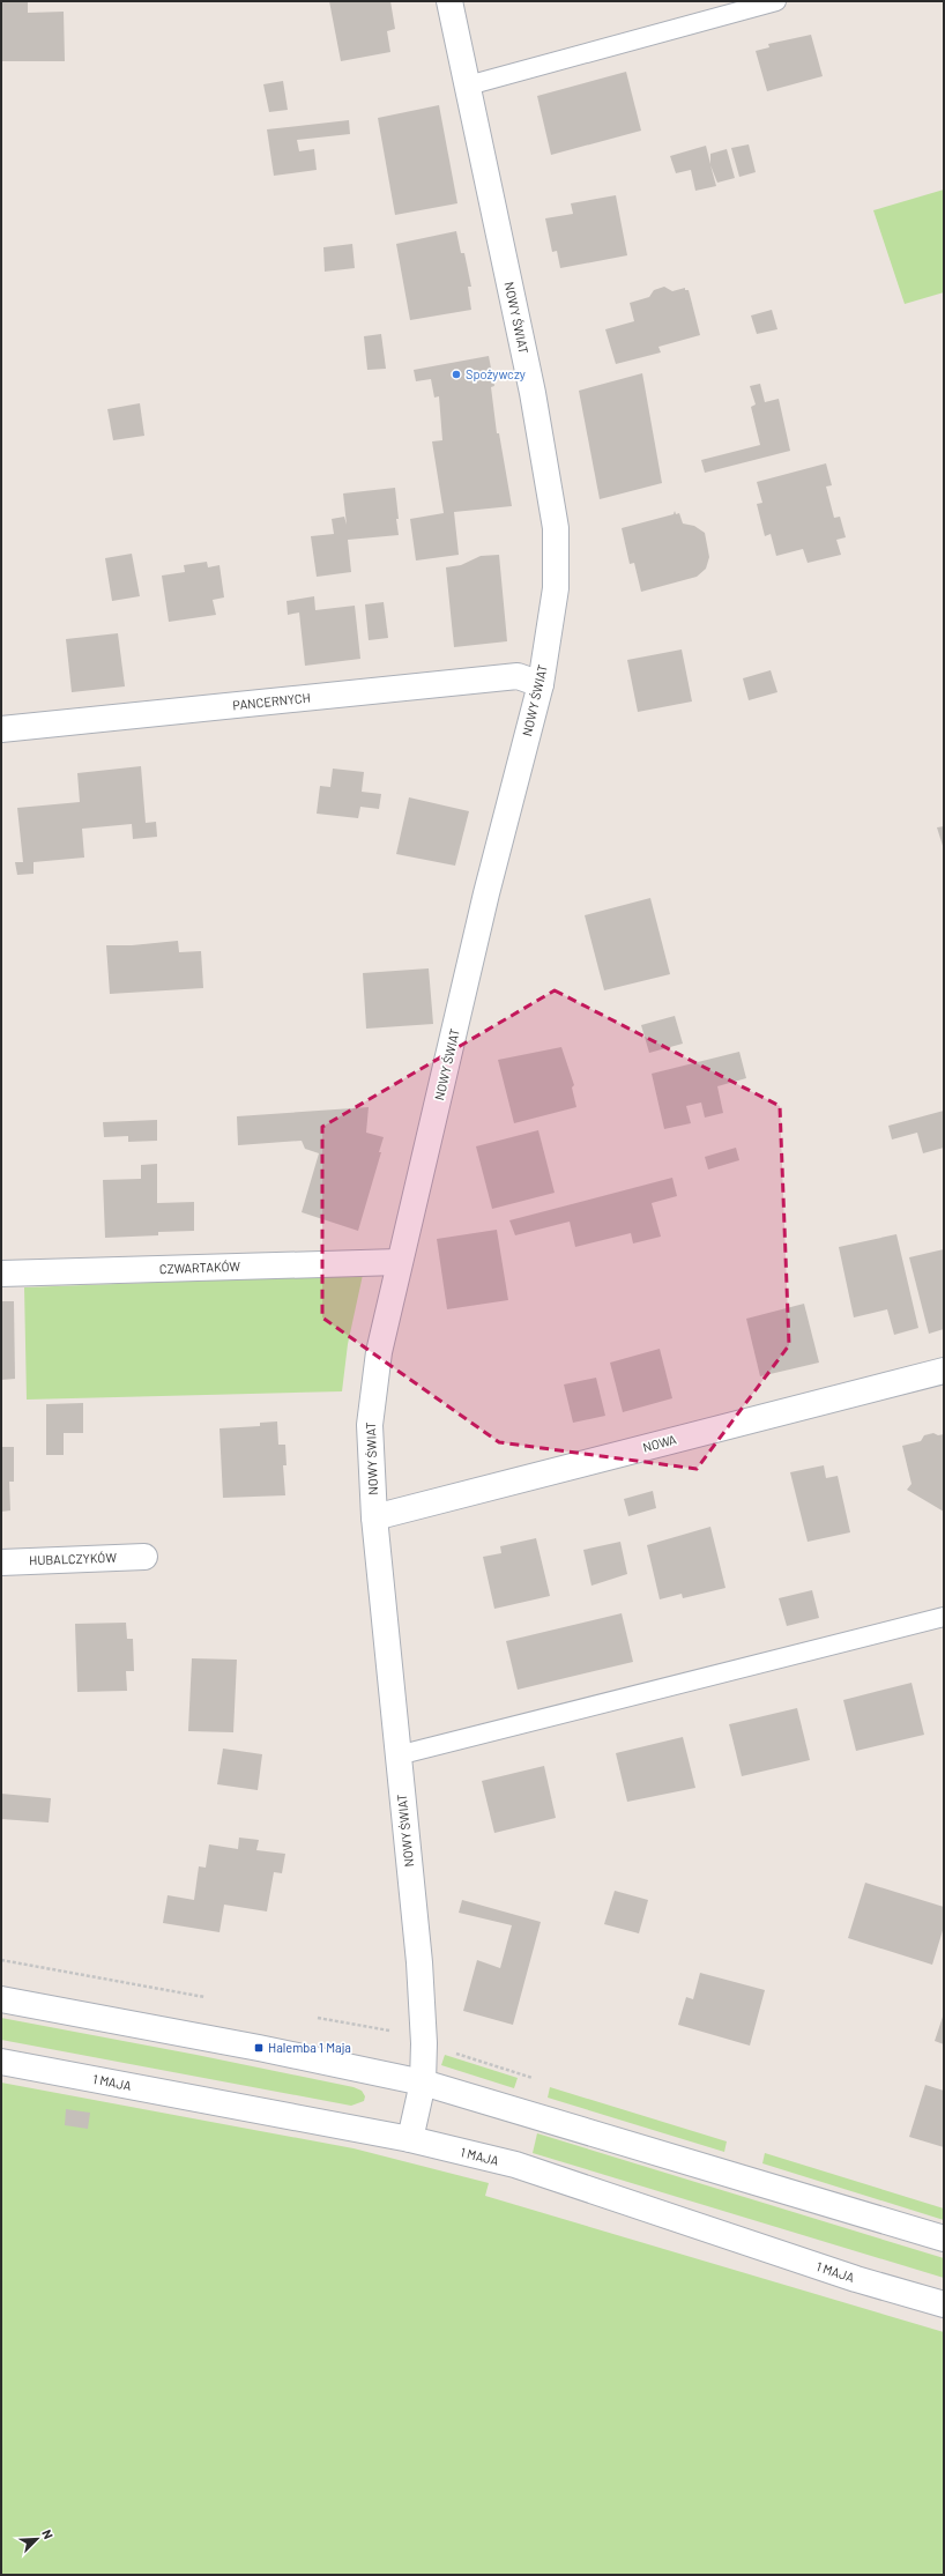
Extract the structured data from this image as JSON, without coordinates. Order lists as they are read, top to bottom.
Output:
{
  "streets": {
    "street": [
      "NOWY ŚWIAT",
      "PANCERNYCH",
      "CZWARTAKÓW",
      "NOWA",
      "HUBALCZYKÓW",
      "1 MAJA"
    ]
  },
  "crossings": [
    ["NOWY ŚWIAT", "PANCERNYCH"],
    ["NOWY ŚWIAT", "CZWARTAKÓW"],
    ["NOWY ŚWIAT", "NOWA"],
    ["NOWY ŚWIAT", "1 MAJA"]
  ],
  "places": {
    "other": ["Spożywczy"],
    "transit": ["Halemba 1 Maja"]
  },
  "north": "top right"
}
